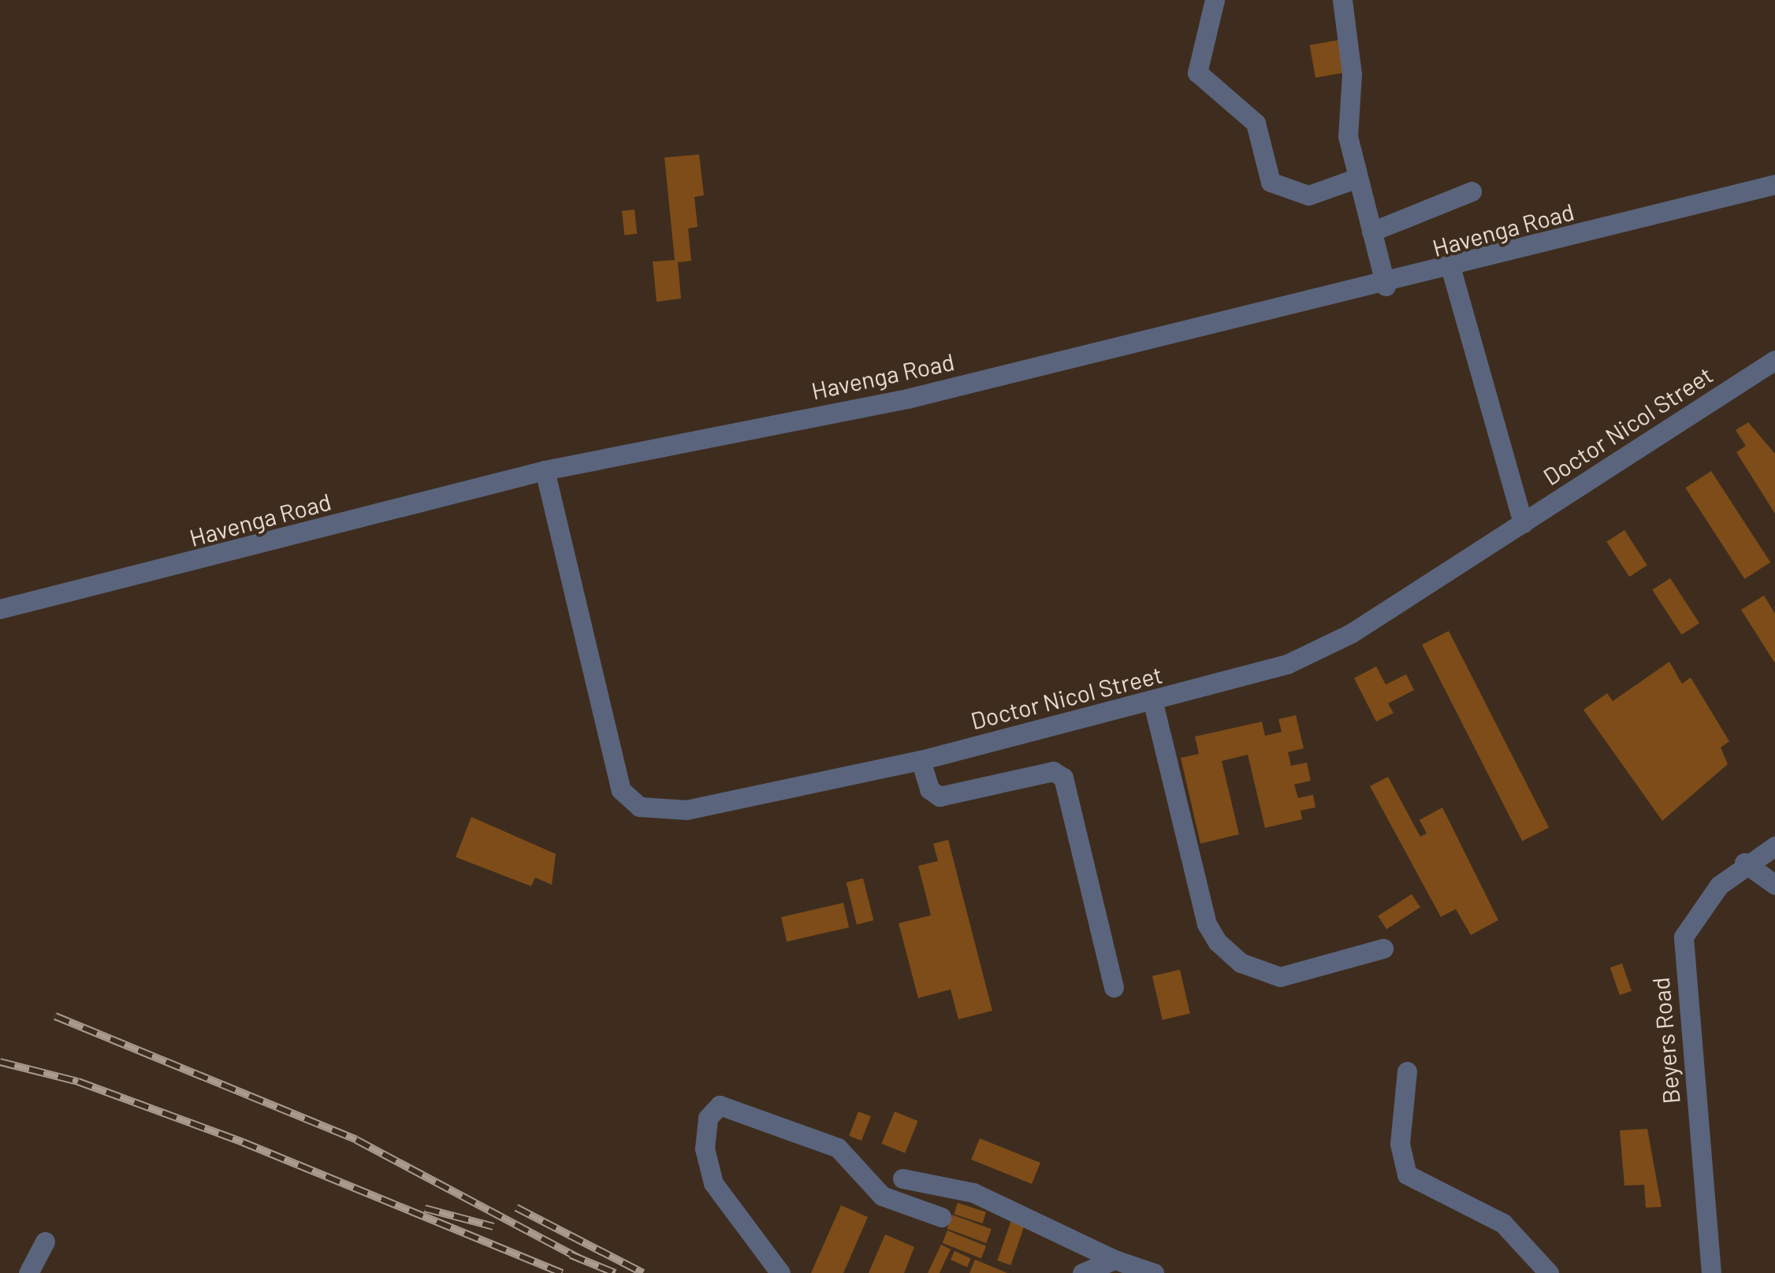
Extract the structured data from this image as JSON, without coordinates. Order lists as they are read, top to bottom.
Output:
{
  "streets": {
    "street": ["Havenga Road", "Doctor Nicol Street", "Beyers Road"]
  },
  "crossings": [
    ["Havenga Road", "Doctor Nicol Street"]
  ]
}
